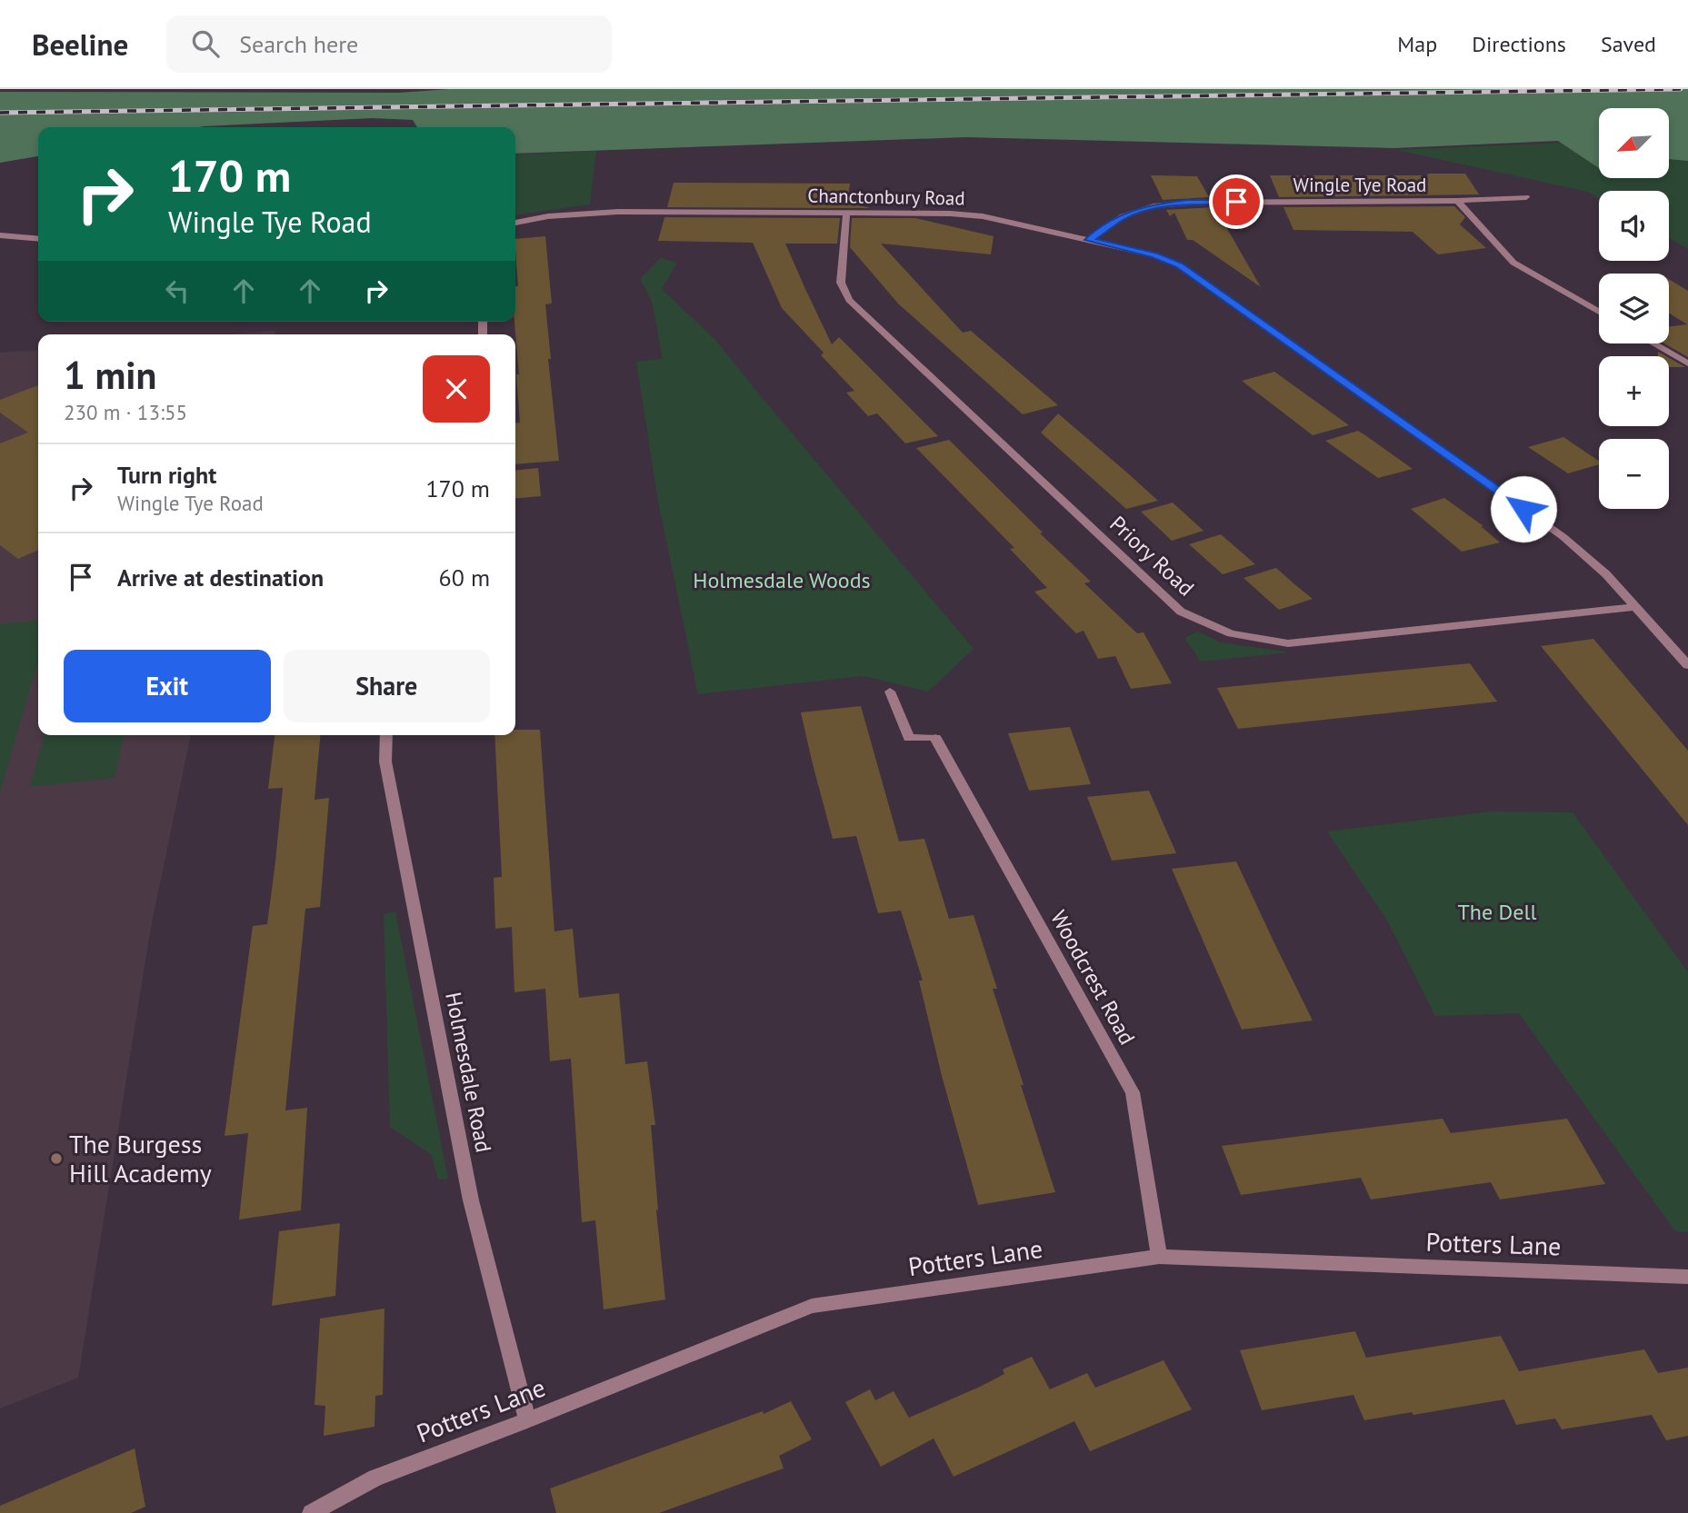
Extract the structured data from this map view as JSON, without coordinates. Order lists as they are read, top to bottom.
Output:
{
  "streets": {
    "street": [
      "Wingle Tye Road",
      "Chanctonbury Road",
      "Priory Road",
      "Woodcrest Road",
      "Holmesdale Road",
      "Potters Lane"
    ]
  },
  "crossings": [
    ["Wingle Tye Road", "Chanctonbury Road"],
    ["Chanctonbury Road", "Priory Road"],
    ["Woodcrest Road", "Potters Lane"],
    ["Holmesdale Road", "Potters Lane"]
  ],
  "parks": ["Holmesdale Woods", "The Dell"],
  "places": ["The Burgess Hill Academy"],
  "north": "bottom left",
  "page": {
    "header": "Beeline",
    "search": "Search here",
    "nav": ["Map", "Directions", "Saved"],
    "map_buttons": ["+", "−"],
    "turn": ["170 m", "Wingle Tye Road"],
    "heading": ["1 min", "230 m · 13:55"],
    "list": [
      {
        "name": "Turn right",
        "note": "Wingle Tye Road",
        "value": "170 m"
      },
      {
        "name": "Arrive at destination",
        "value": "60 m"
      }
    ],
    "buttons": ["Exit", "Share"]
  }
}
